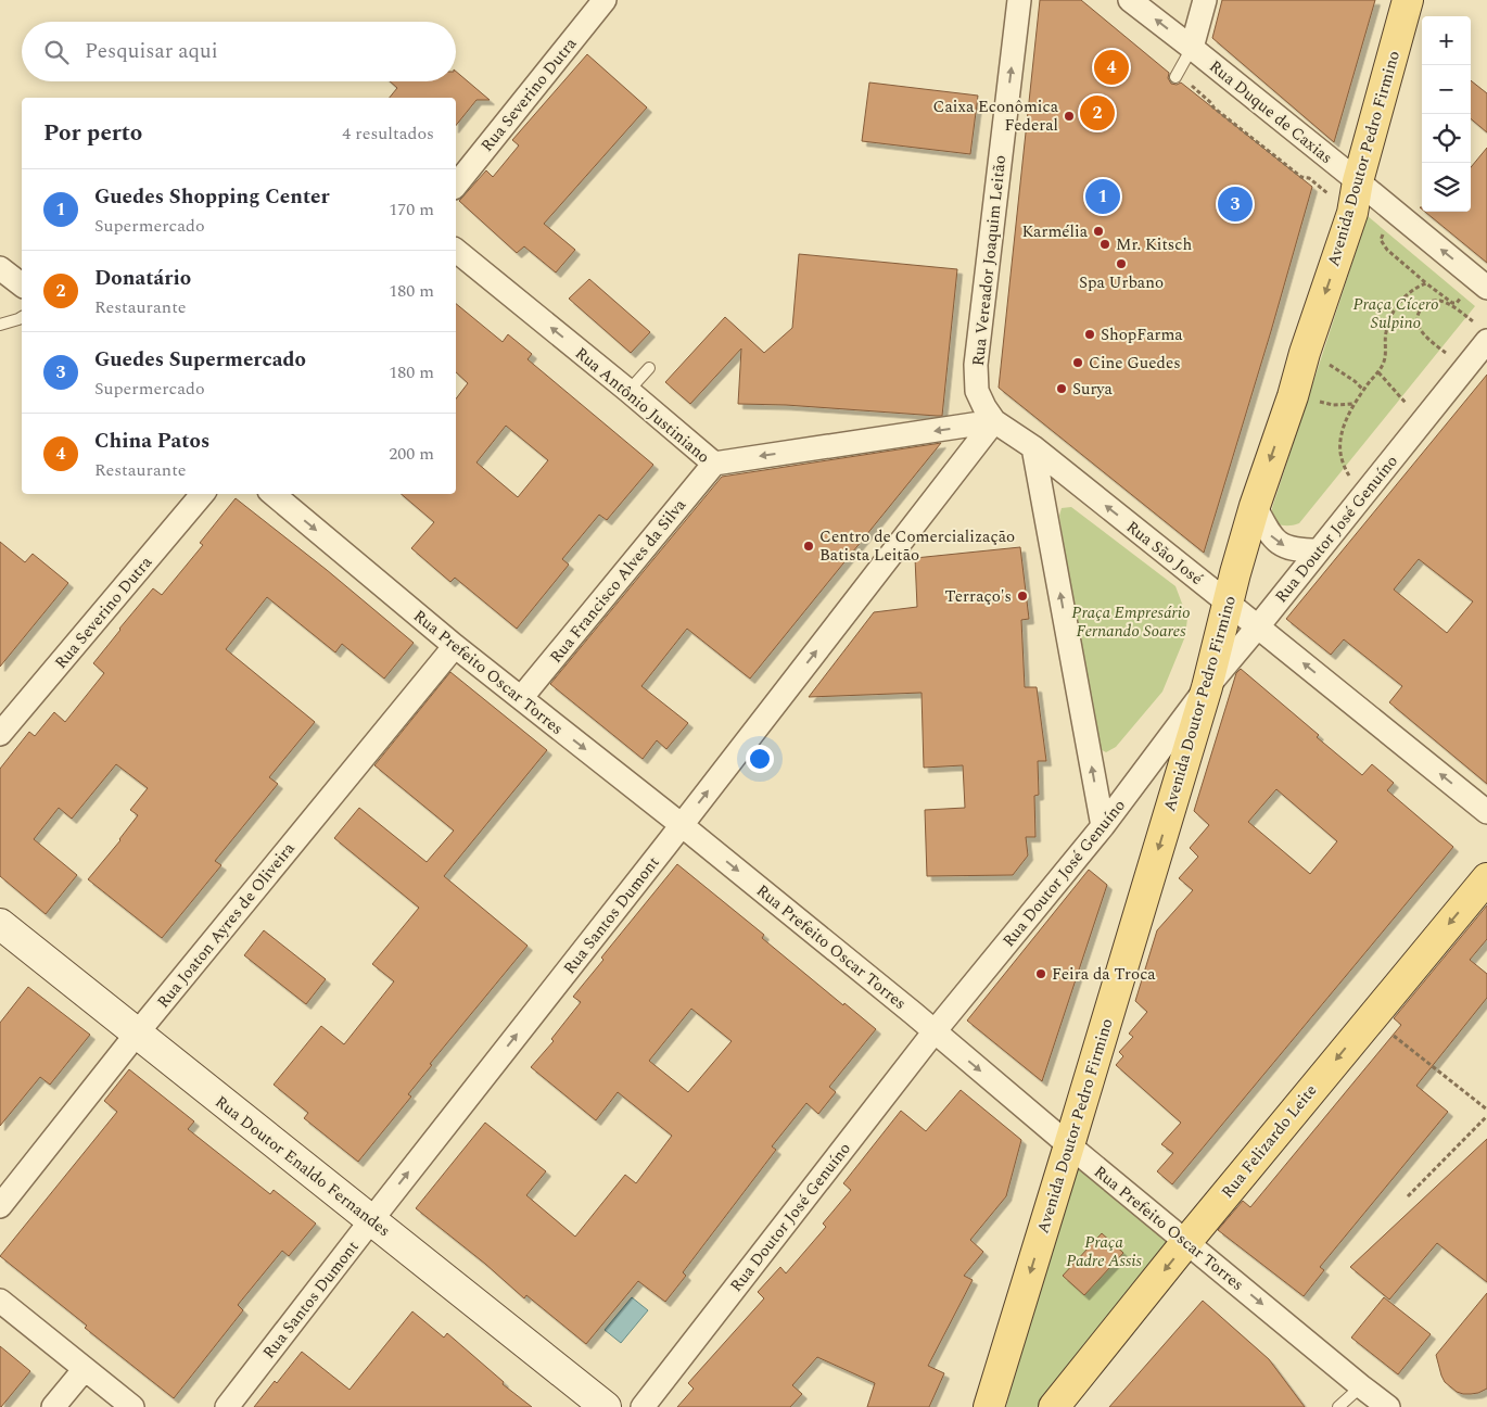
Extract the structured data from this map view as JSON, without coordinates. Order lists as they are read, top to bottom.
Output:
{
  "streets": {
    "main road": ["Avenida Doutor Pedro Firmino", "Rua Felizardo Leite", "Rua Doutor Enaldo Fernandes"],
    "street": [
      "Rua Severino Dutra",
      "Rua Duque de Caxias",
      "Rua Vereador Joaquim Leitão",
      "Rua Antônio Justiniano",
      "Rua Doutor José Genuíno",
      "Rua São José",
      "Rua Francisco Alves da Silva",
      "Rua Prefeito Oscar Torres",
      "Rua Santos Dumont",
      "Rua Joaton Ayres de Oliveira"
    ]
  },
  "crossings": [
    ["Rua Duque de Caxias", "Avenida Doutor Pedro Firmino"],
    ["Avenida Doutor Pedro Firmino", "Rua Doutor José Genuíno"],
    ["Avenida Doutor Pedro Firmino", "Rua São José"],
    ["Avenida Doutor Pedro Firmino", "Rua Prefeito Oscar Torres"],
    ["Rua Vereador Joaquim Leitão", "Rua São José"],
    ["Rua Antônio Justiniano", "Rua São José"],
    ["Rua Antônio Justiniano", "Rua Francisco Alves da Silva"],
    ["Rua Antônio Justiniano", "Rua Santos Dumont"],
    ["Rua Doutor José Genuíno", "Rua São José"],
    ["Rua Doutor José Genuíno", "Rua Prefeito Oscar Torres"],
    ["Rua São José", "Rua Santos Dumont"],
    ["Rua Francisco Alves da Silva", "Rua Prefeito Oscar Torres"],
    ["Rua Prefeito Oscar Torres", "Rua Santos Dumont"],
    ["Rua Prefeito Oscar Torres", "Rua Joaton Ayres de Oliveira"],
    ["Rua Prefeito Oscar Torres", "Rua Felizardo Leite"],
    ["Rua Santos Dumont", "Rua Doutor Enaldo Fernandes"],
    ["Rua Joaton Ayres de Oliveira", "Rua Doutor Enaldo Fernandes"]
  ],
  "one_way": [
    "Rua Duque de Caxias",
    "Avenida Doutor Pedro Firmino",
    "Rua Vereador Joaquim Leitão",
    "Rua Antônio Justiniano",
    "Rua São José",
    "Rua Prefeito Oscar Torres",
    "Rua Santos Dumont",
    "Rua Felizardo Leite"
  ],
  "parks": ["Praça Cícero Sulpino", "Praça Empresário Fernando Soares", "Praça Padre Assis"],
  "places": [
    "Caixa Econômica Federal",
    "Karmélia",
    "Mr. Kitsch",
    "Spa Urbano",
    "ShopFarma",
    "Cine Guedes",
    "Surya",
    "Centro de Comercialização Batista Leitão",
    "Terraço's",
    "Feira da Troca"
  ],
  "page": {
    "map_buttons": ["+", "−"],
    "search": "Pesquisar aqui",
    "pins": [
      "4",
      "2",
      "1",
      "3"
    ],
    "heading": ["Por perto", "4 resultados"],
    "list": [
      {
        "mark": "1",
        "name": "Guedes Shopping Center",
        "note": "Supermercado",
        "value": "170 m"
      },
      {
        "mark": "2",
        "name": "Donatário",
        "note": "Restaurante",
        "value": "180 m"
      },
      {
        "mark": "3",
        "name": "Guedes Supermercado",
        "note": "Supermercado",
        "value": "180 m"
      },
      {
        "mark": "4",
        "name": "China Patos",
        "note": "Restaurante",
        "value": "200 m"
      }
    ]
  }
}
